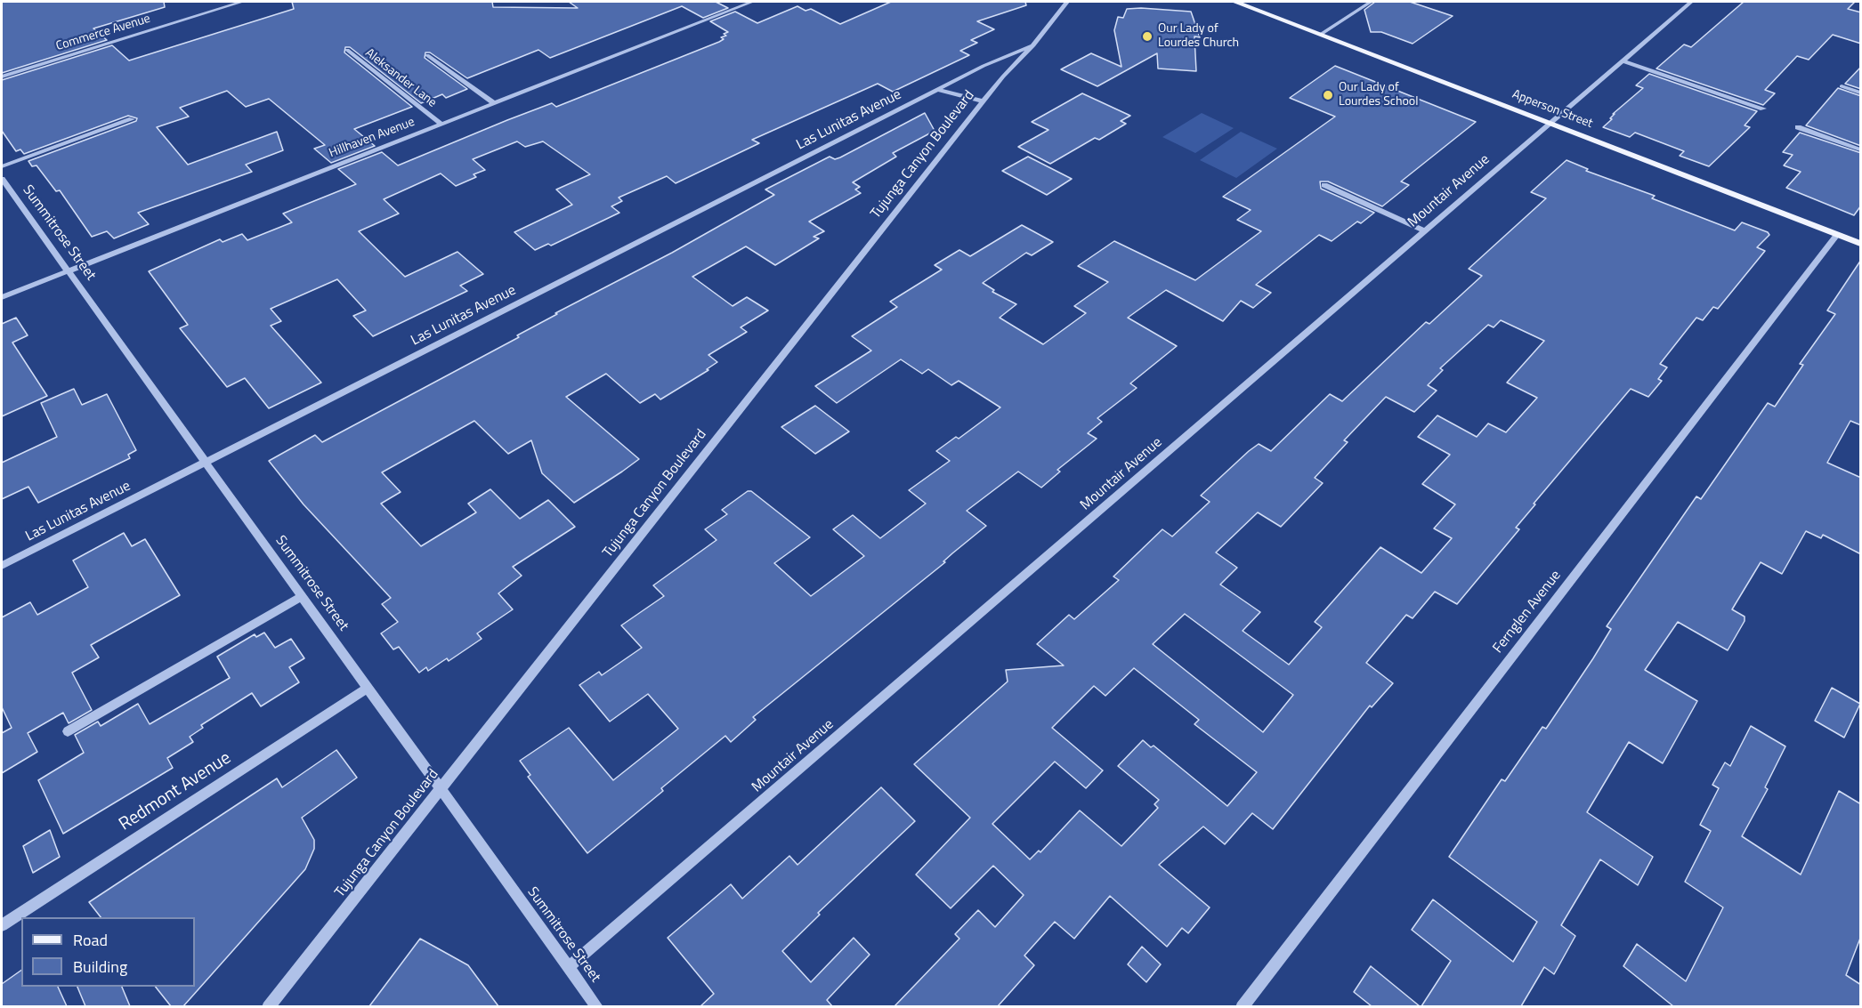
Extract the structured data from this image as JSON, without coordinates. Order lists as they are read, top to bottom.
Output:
{
  "streets": {
    "main road": ["Apperson Street"],
    "street": [
      "Commerce Avenue",
      "Aleksander Lane",
      "Las Lunitas Avenue",
      "Hillhaven Avenue",
      "Tujunga Canyon Boulevard",
      "Mountair Avenue",
      "Summitrose Street",
      "Fernglen Avenue",
      "Redmont Avenue"
    ]
  },
  "crossings": [
    ["Aleksander Lane", "Hillhaven Avenue"],
    ["Apperson Street", "Mountair Avenue"],
    ["Apperson Street", "Fernglen Avenue"],
    ["Las Lunitas Avenue", "Tujunga Canyon Boulevard"],
    ["Las Lunitas Avenue", "Summitrose Street"],
    ["Hillhaven Avenue", "Summitrose Street"],
    ["Tujunga Canyon Boulevard", "Summitrose Street"],
    ["Mountair Avenue", "Summitrose Street"],
    ["Summitrose Street", "Redmont Avenue"]
  ],
  "places": ["Our Lady of Lourdes Church", "Our Lady of Lourdes School"],
  "legend": ["Road", "Building"]
}
